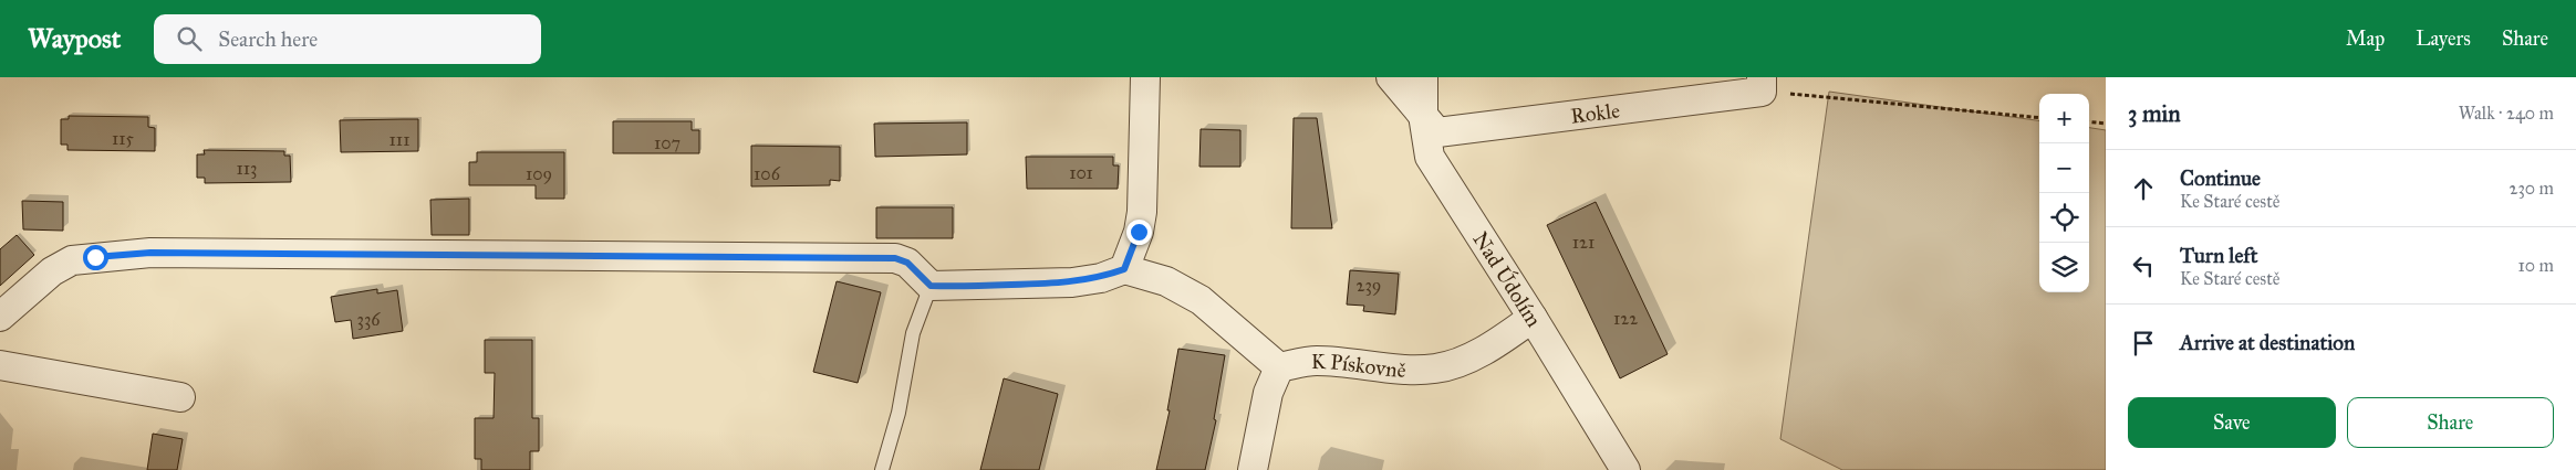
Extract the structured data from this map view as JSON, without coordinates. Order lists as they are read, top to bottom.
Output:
{
  "streets": {
    "street": ["Rokle", "Nad Údolím", "K Pískovně"]
  },
  "crossings": [
    ["Rokle", "Nad Údolím"],
    ["Nad Údolím", "K Pískovně"]
  ],
  "house_numbers": [
    "115",
    "111",
    "107",
    "113",
    "101",
    "109",
    "106",
    "121",
    "239",
    "122",
    "336"
  ],
  "page": {
    "header": "Waypost",
    "search": "Search here",
    "nav": ["Map", "Layers", "Share"],
    "heading": ["3 min", "Walk · 240 m"],
    "map_buttons": ["+", "−"],
    "list": [
      ["Continue", "Ke Staré cestě", "230 m"],
      ["Turn left", "Ke Staré cestě", "10 m"],
      "Arrive at destination"
    ],
    "buttons": ["Save", "Share"]
  }
}
